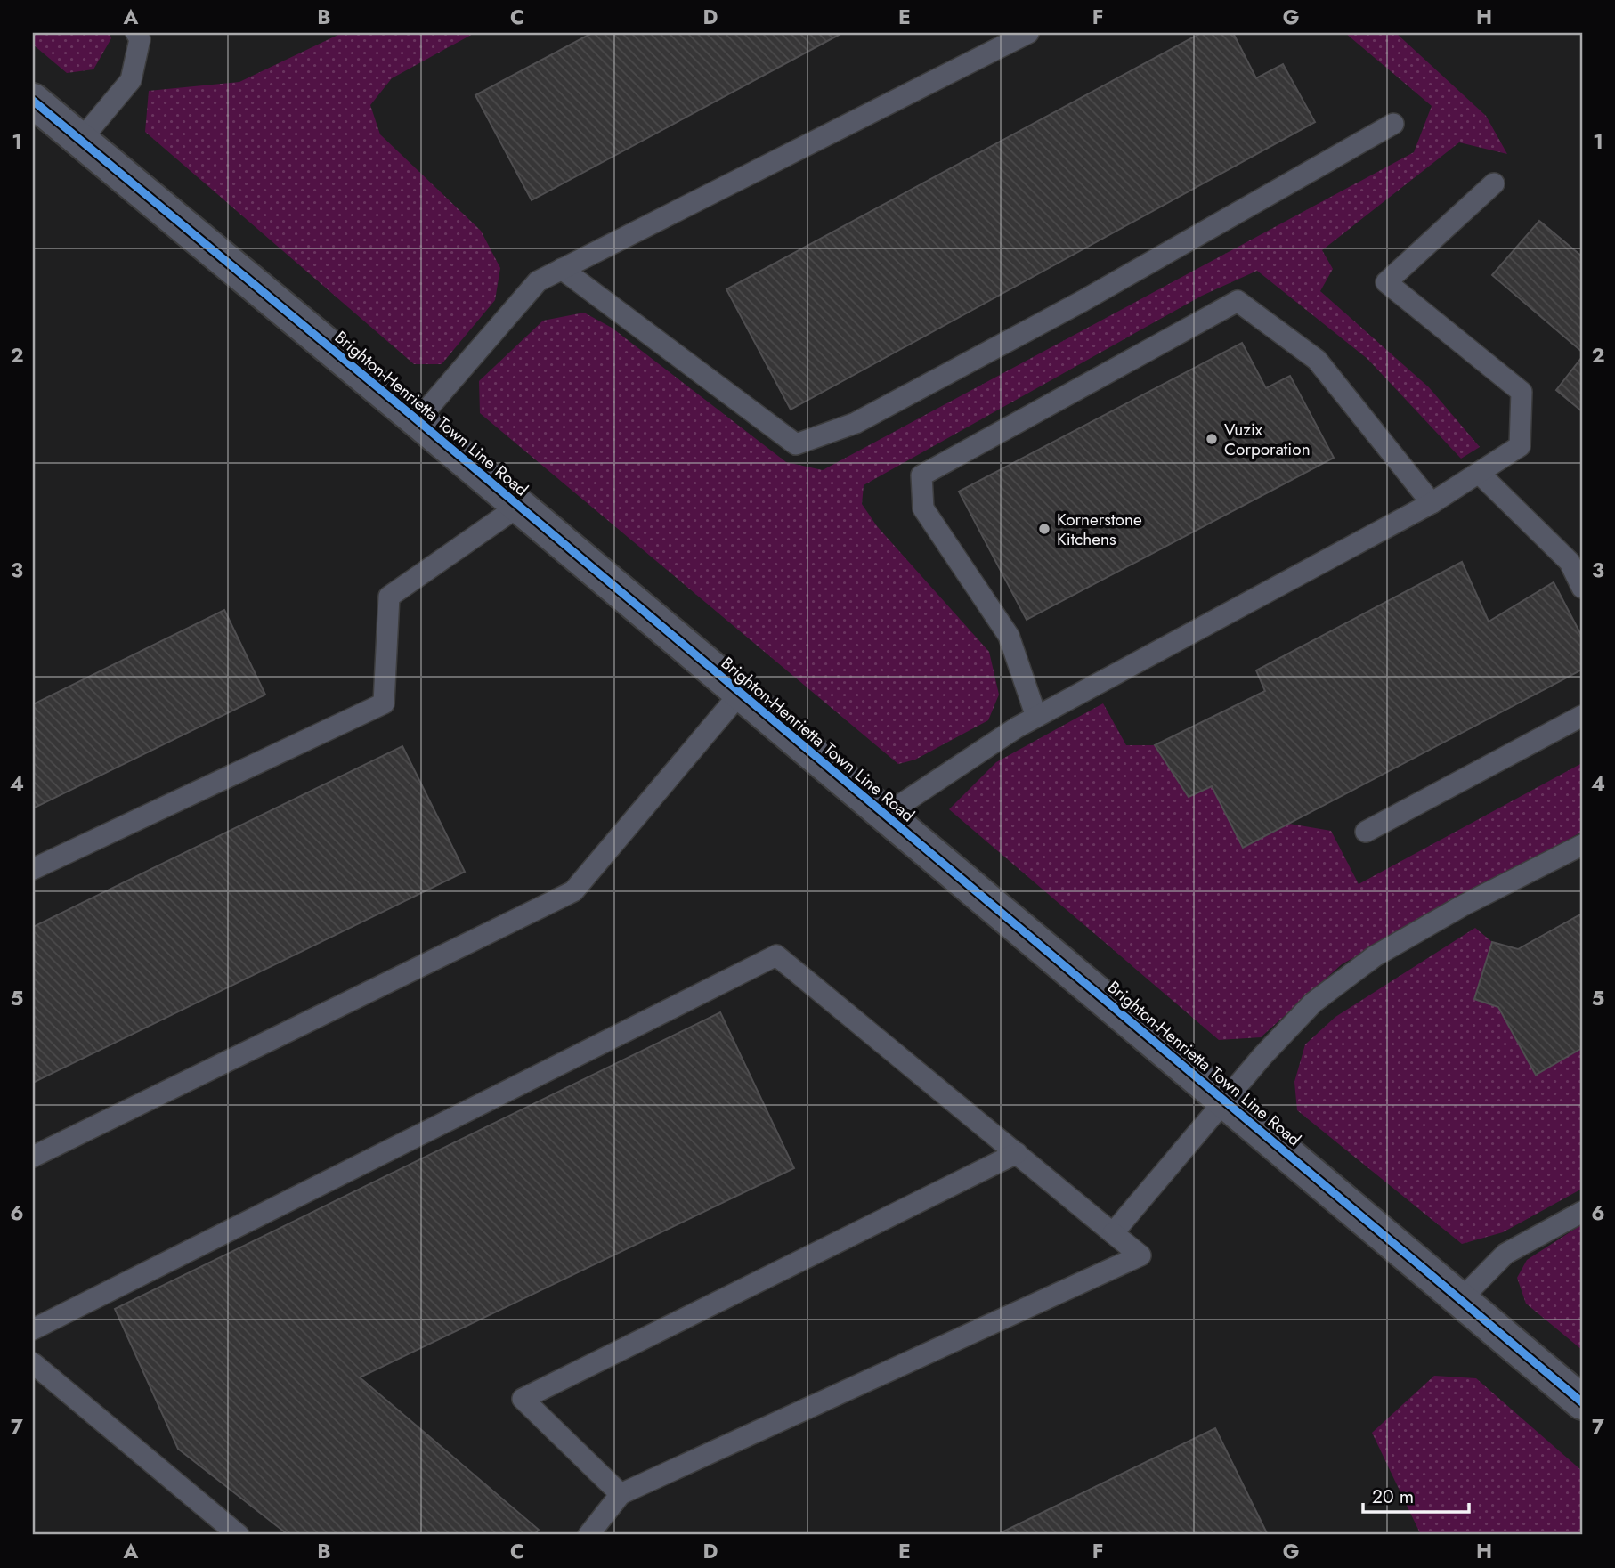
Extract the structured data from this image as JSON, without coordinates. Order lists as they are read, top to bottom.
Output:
{
  "streets": {
    "street": ["Brighton-Henrietta Town Line Road"]
  },
  "places": ["Vuzix Corporation", "Kornerstone Kitchens"],
  "scale_bar": "20 m",
  "grid": {
    "columns": [
      "A",
      "B",
      "C",
      "D",
      "E",
      "F",
      "G",
      "H"
    ],
    "rows": [
      "1",
      "2",
      "3",
      "4",
      "5",
      "6",
      "7"
    ]
  }
}
